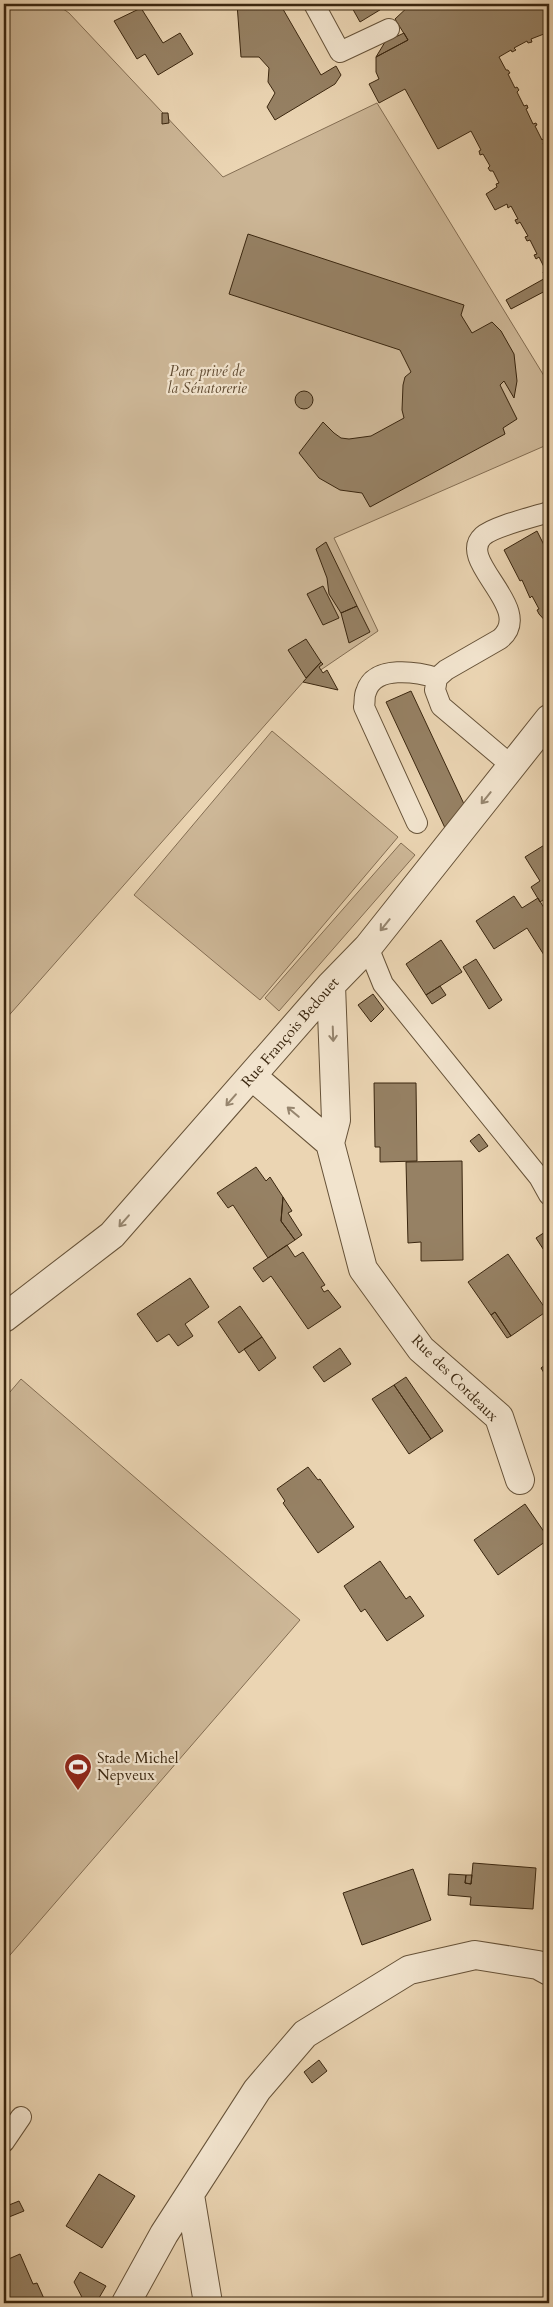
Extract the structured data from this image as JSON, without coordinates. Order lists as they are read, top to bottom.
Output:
{
  "streets": {
    "street": ["Rue François Bedouet", "Rue des Cordeaux"]
  },
  "crossings": [
    ["Rue François Bedouet", "Rue des Cordeaux"]
  ],
  "one_way": ["Rue François Bedouet"],
  "parks": ["Parc privé de la Sénatorerie"],
  "places": {
    "sports": ["Stade Michel Nepveux"]
  }
}
